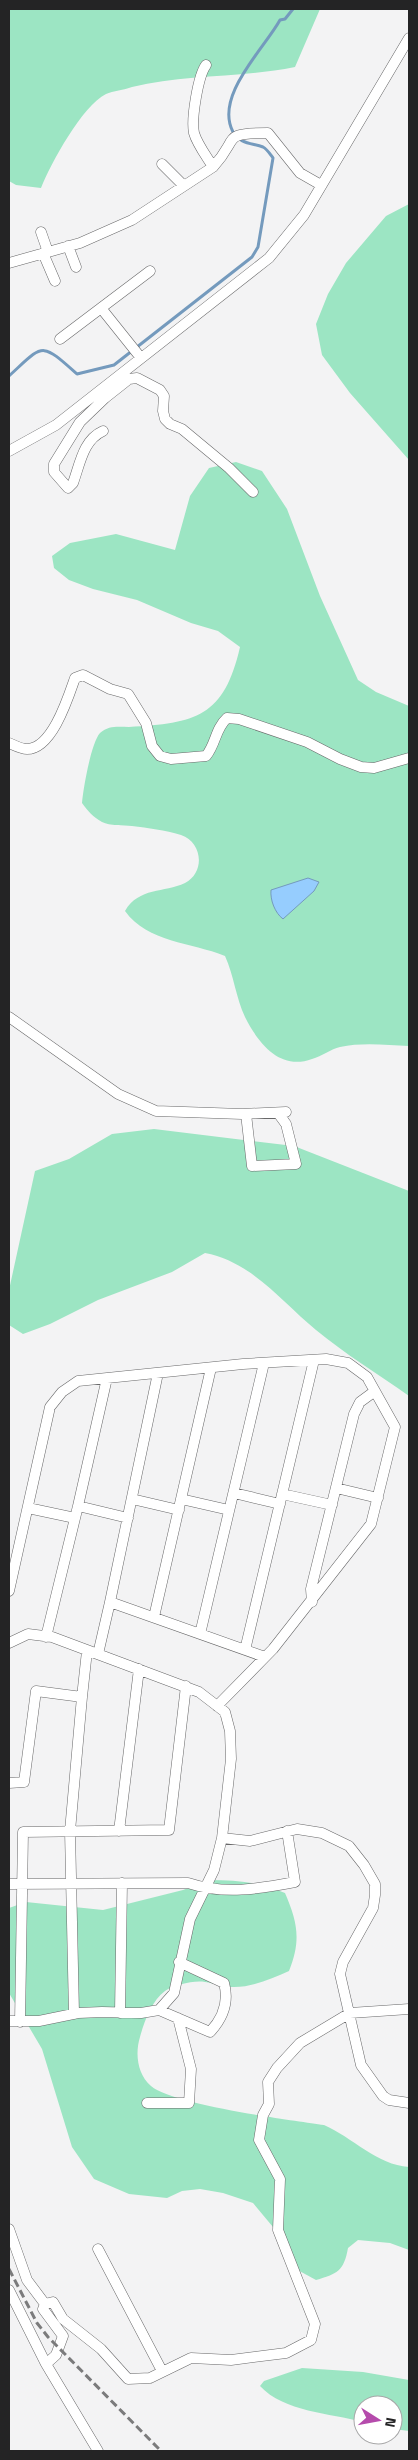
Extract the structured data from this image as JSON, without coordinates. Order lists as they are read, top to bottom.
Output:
{
  "north": "right"
}
